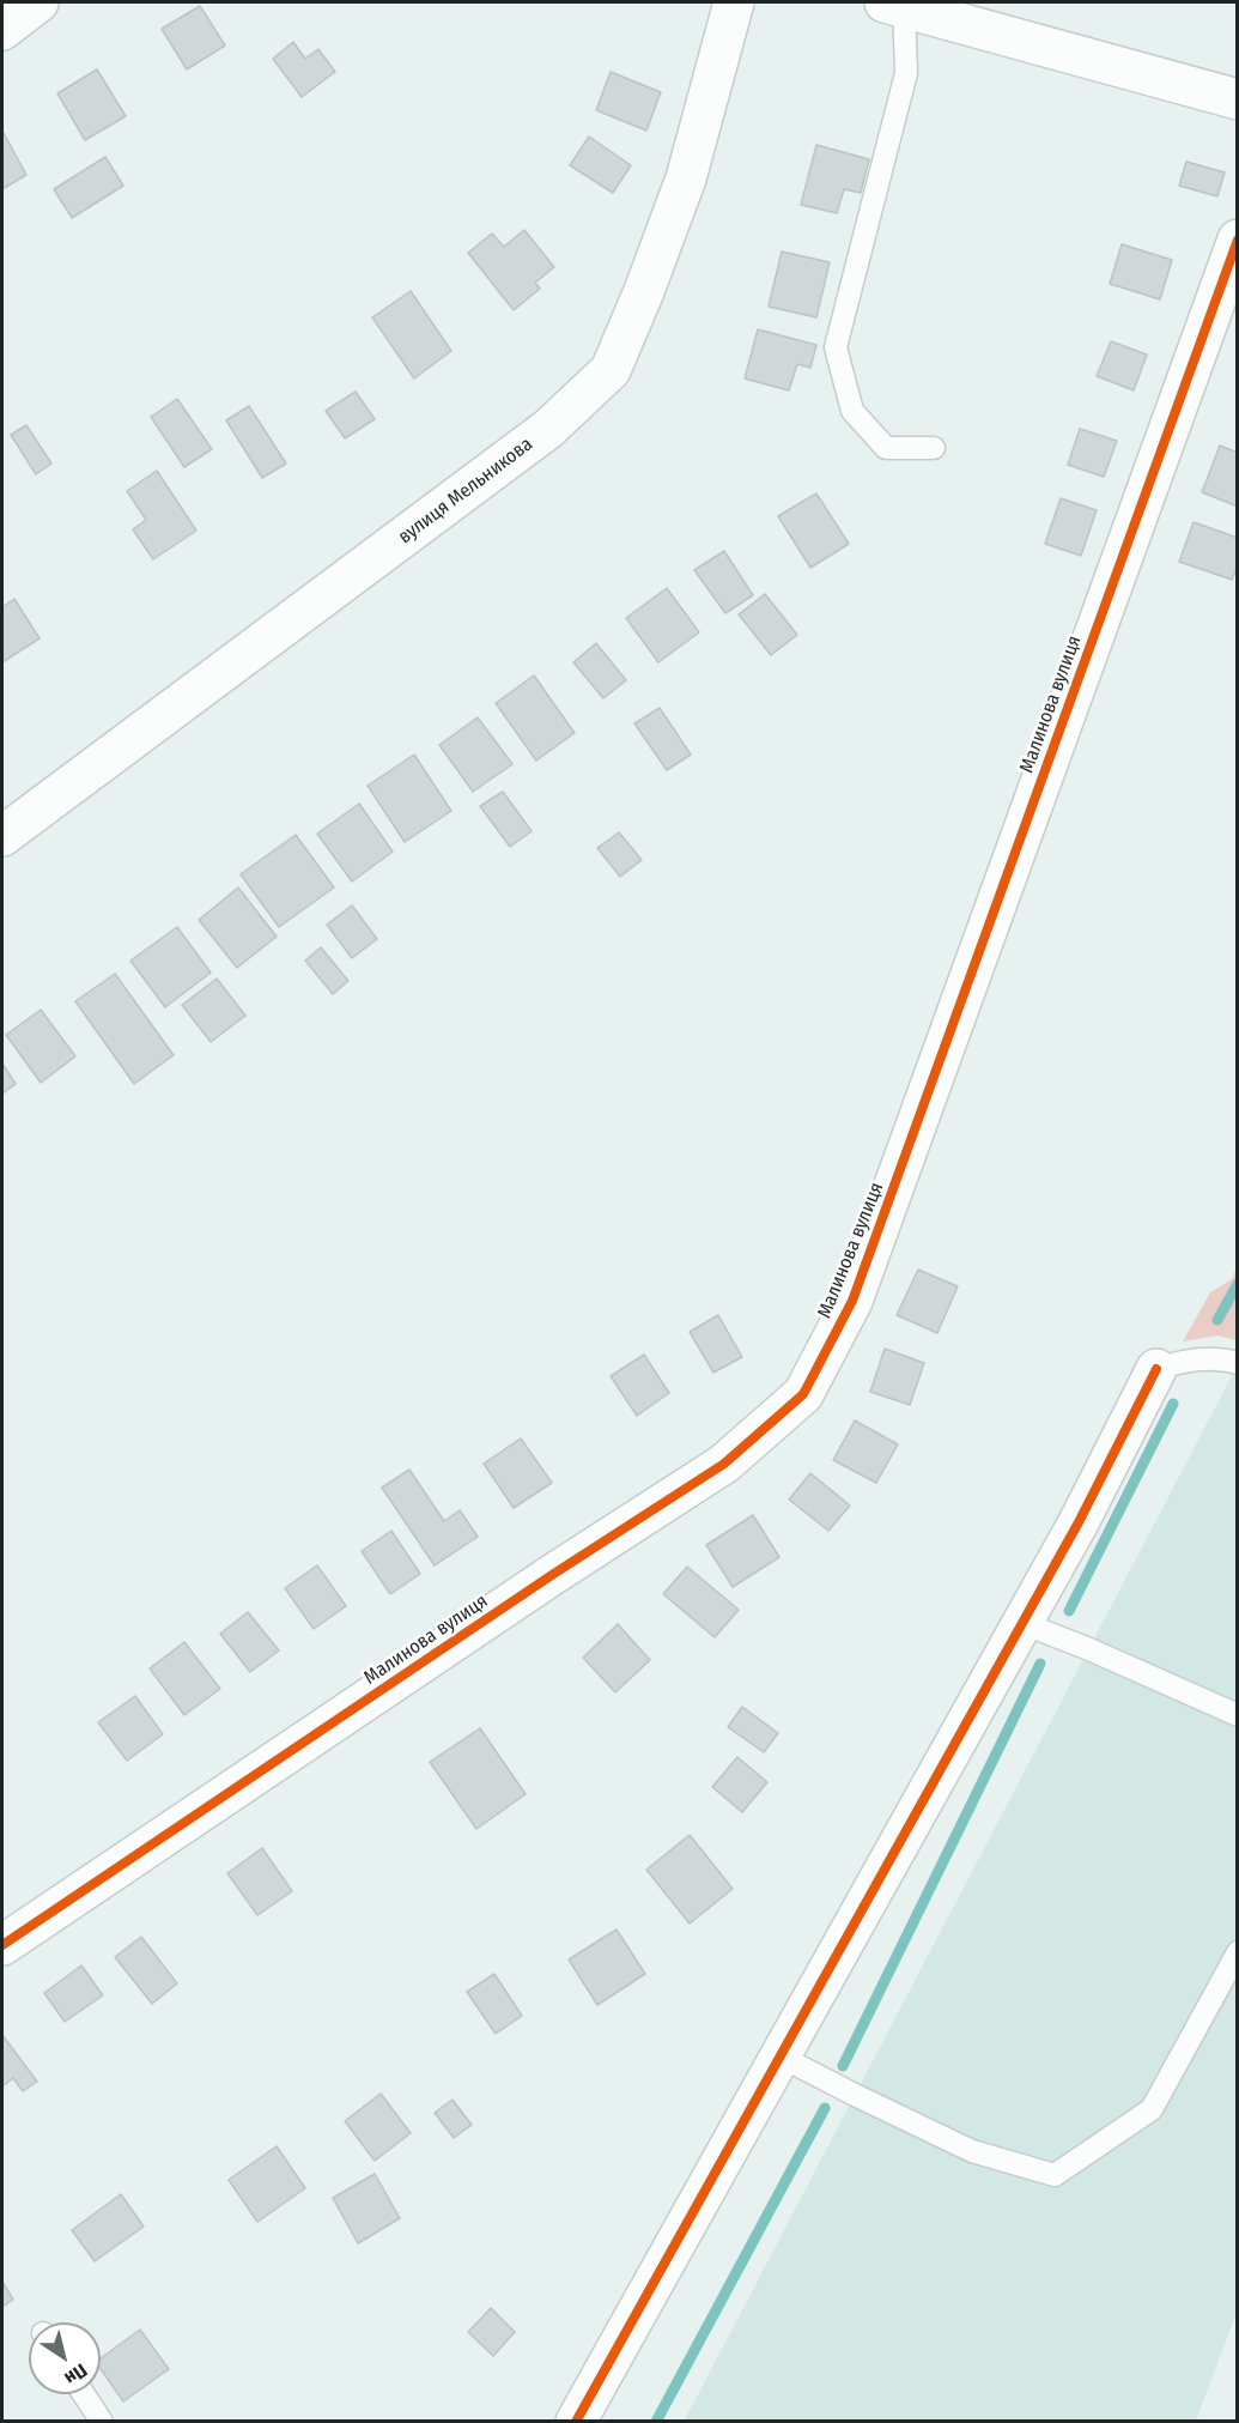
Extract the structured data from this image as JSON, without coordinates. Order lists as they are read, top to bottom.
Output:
{
  "streets": {
    "street": ["вулиця Мельникова", "Малинова вулиця"]
  },
  "north": "bottom right"
}
